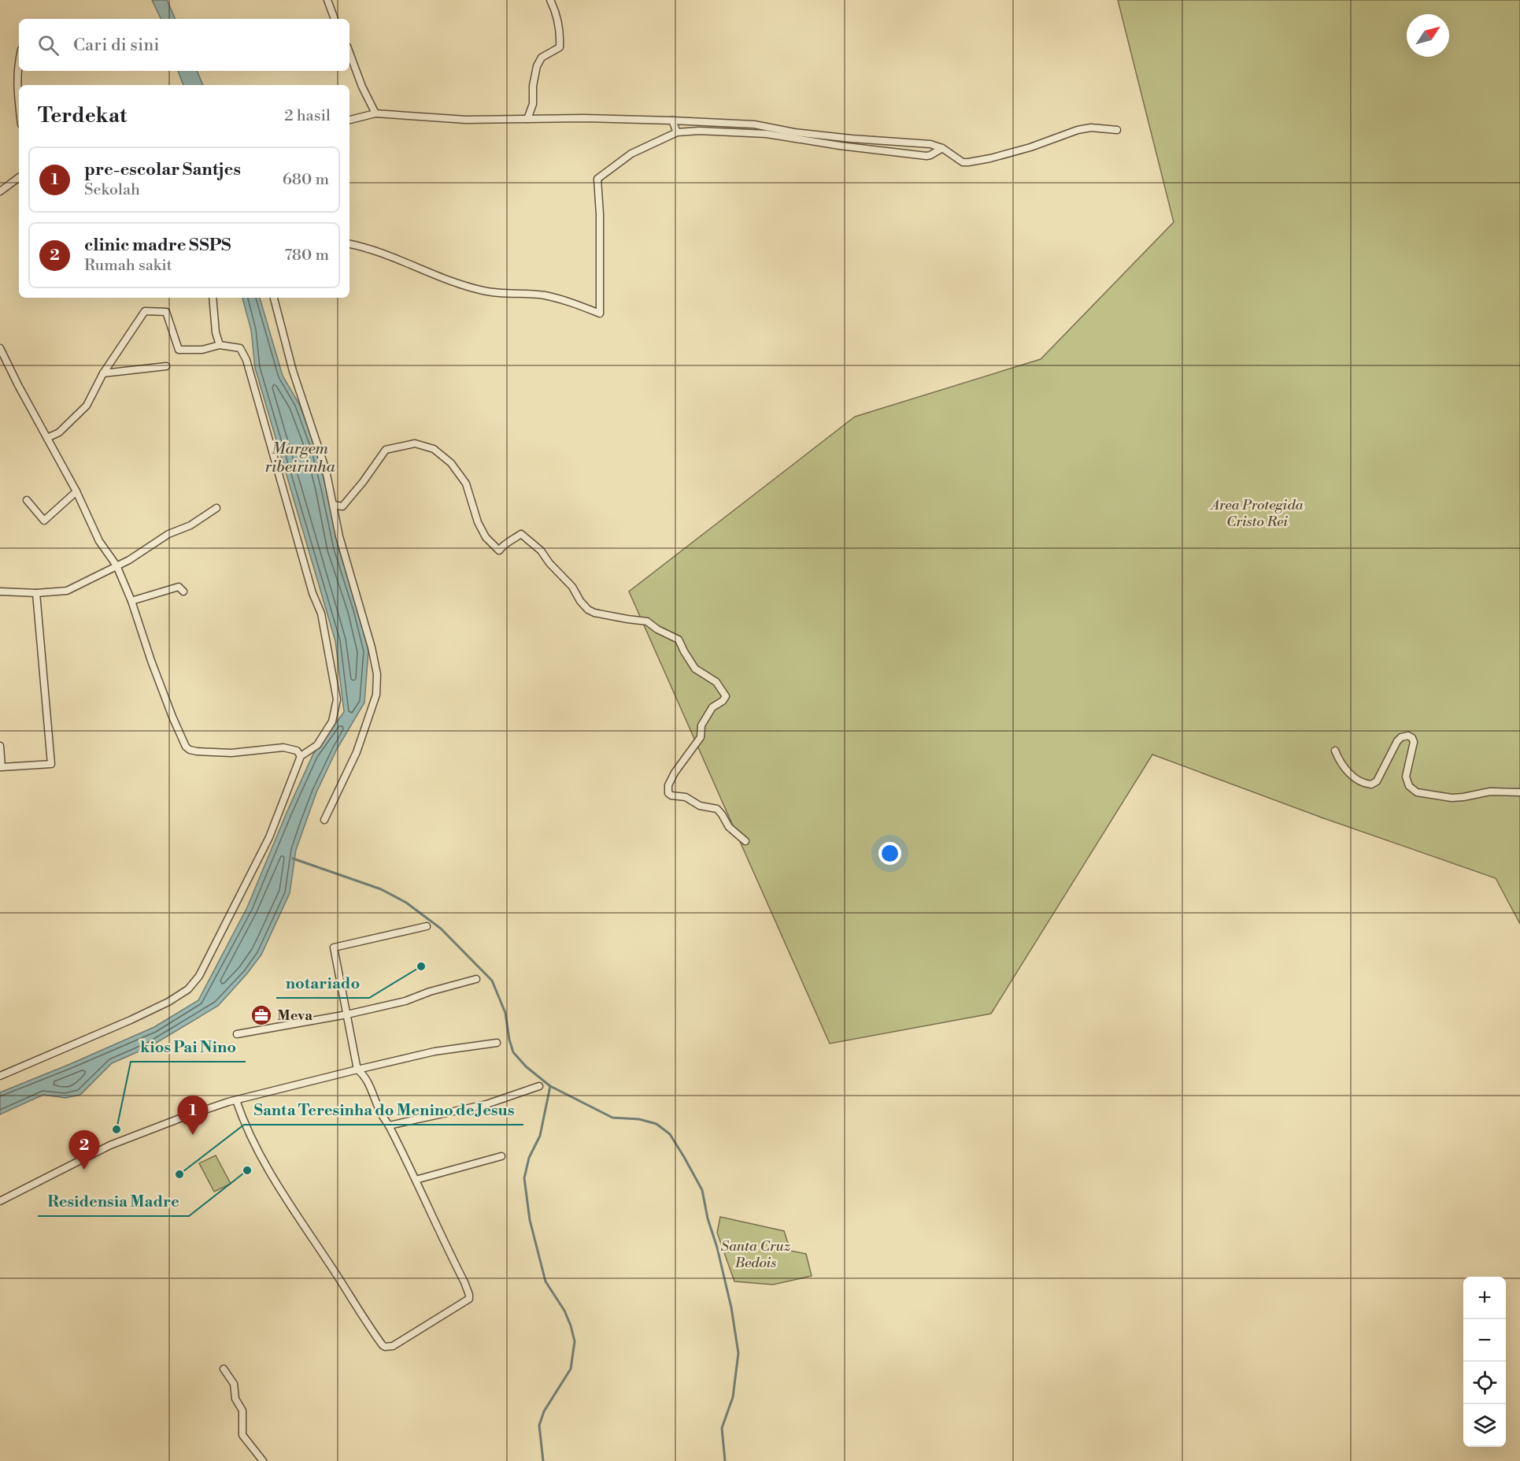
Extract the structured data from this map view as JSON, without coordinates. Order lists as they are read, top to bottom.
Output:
{
  "water": ["Margem ribeirinha"],
  "parks": ["Area Protegida Cristo Rei", "Santa Cruz Bedois"],
  "places": {
    "other": [
      "notariado",
      "kios Pai Nino",
      "Residensia Madre",
      "Santa Teresinha do Menino de Jesus"
    ],
    "office": ["Meva"]
  },
  "north": "top right",
  "page": {
    "search": "Cari di sini",
    "heading": ["Terdekat", "2 hasil"],
    "list": [
      {
        "mark": "1",
        "name": "pre-escolar Santjes",
        "note": "Sekolah",
        "value": "680 m"
      },
      {
        "mark": "2",
        "name": "clinic madre SSPS",
        "note": "Rumah sakit",
        "value": "780 m"
      }
    ],
    "pins": ["1", "2"],
    "map_buttons": ["+", "−"]
  }
}
